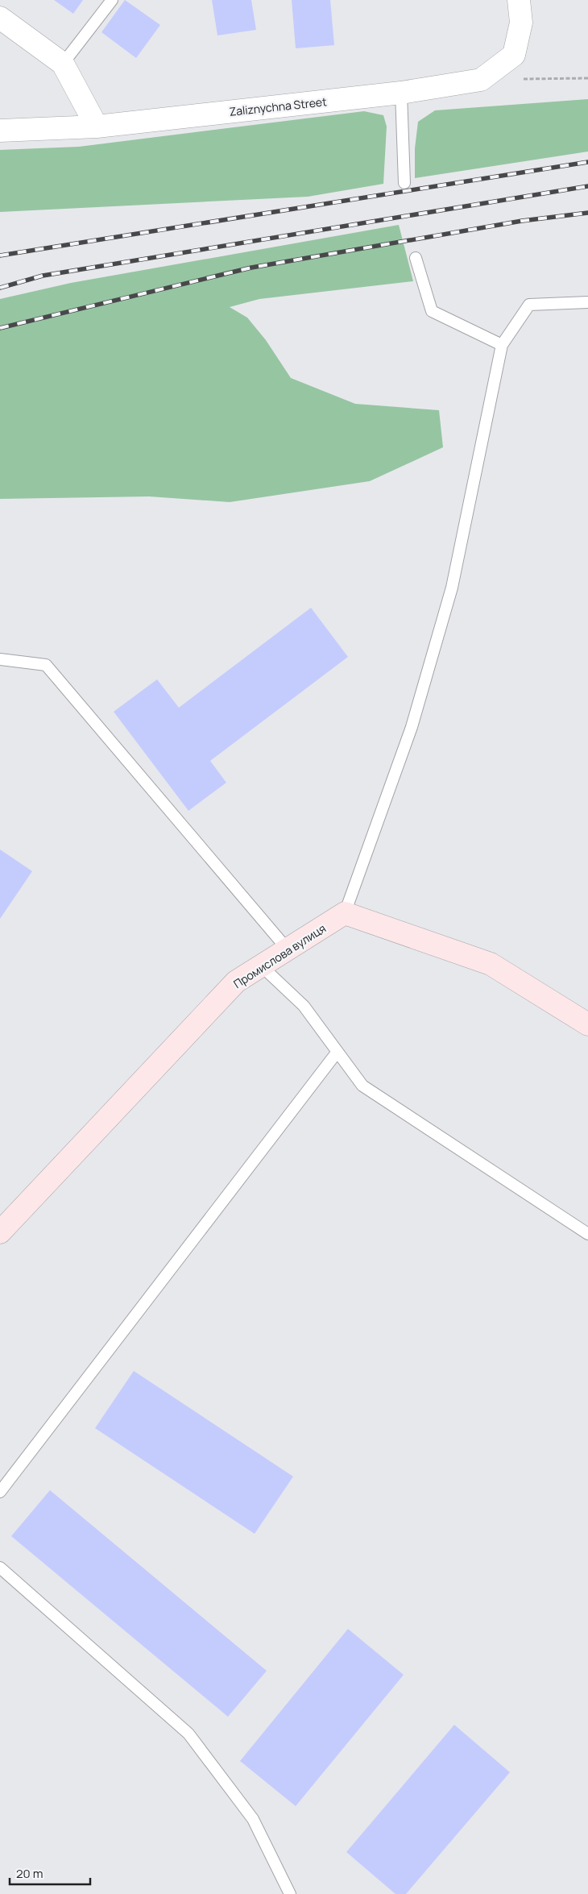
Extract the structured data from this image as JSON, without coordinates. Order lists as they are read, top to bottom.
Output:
{
  "streets": {
    "street": ["Zaliznychna Street", "Промислова вулиця"]
  },
  "scale_bar": "20 m"
}
